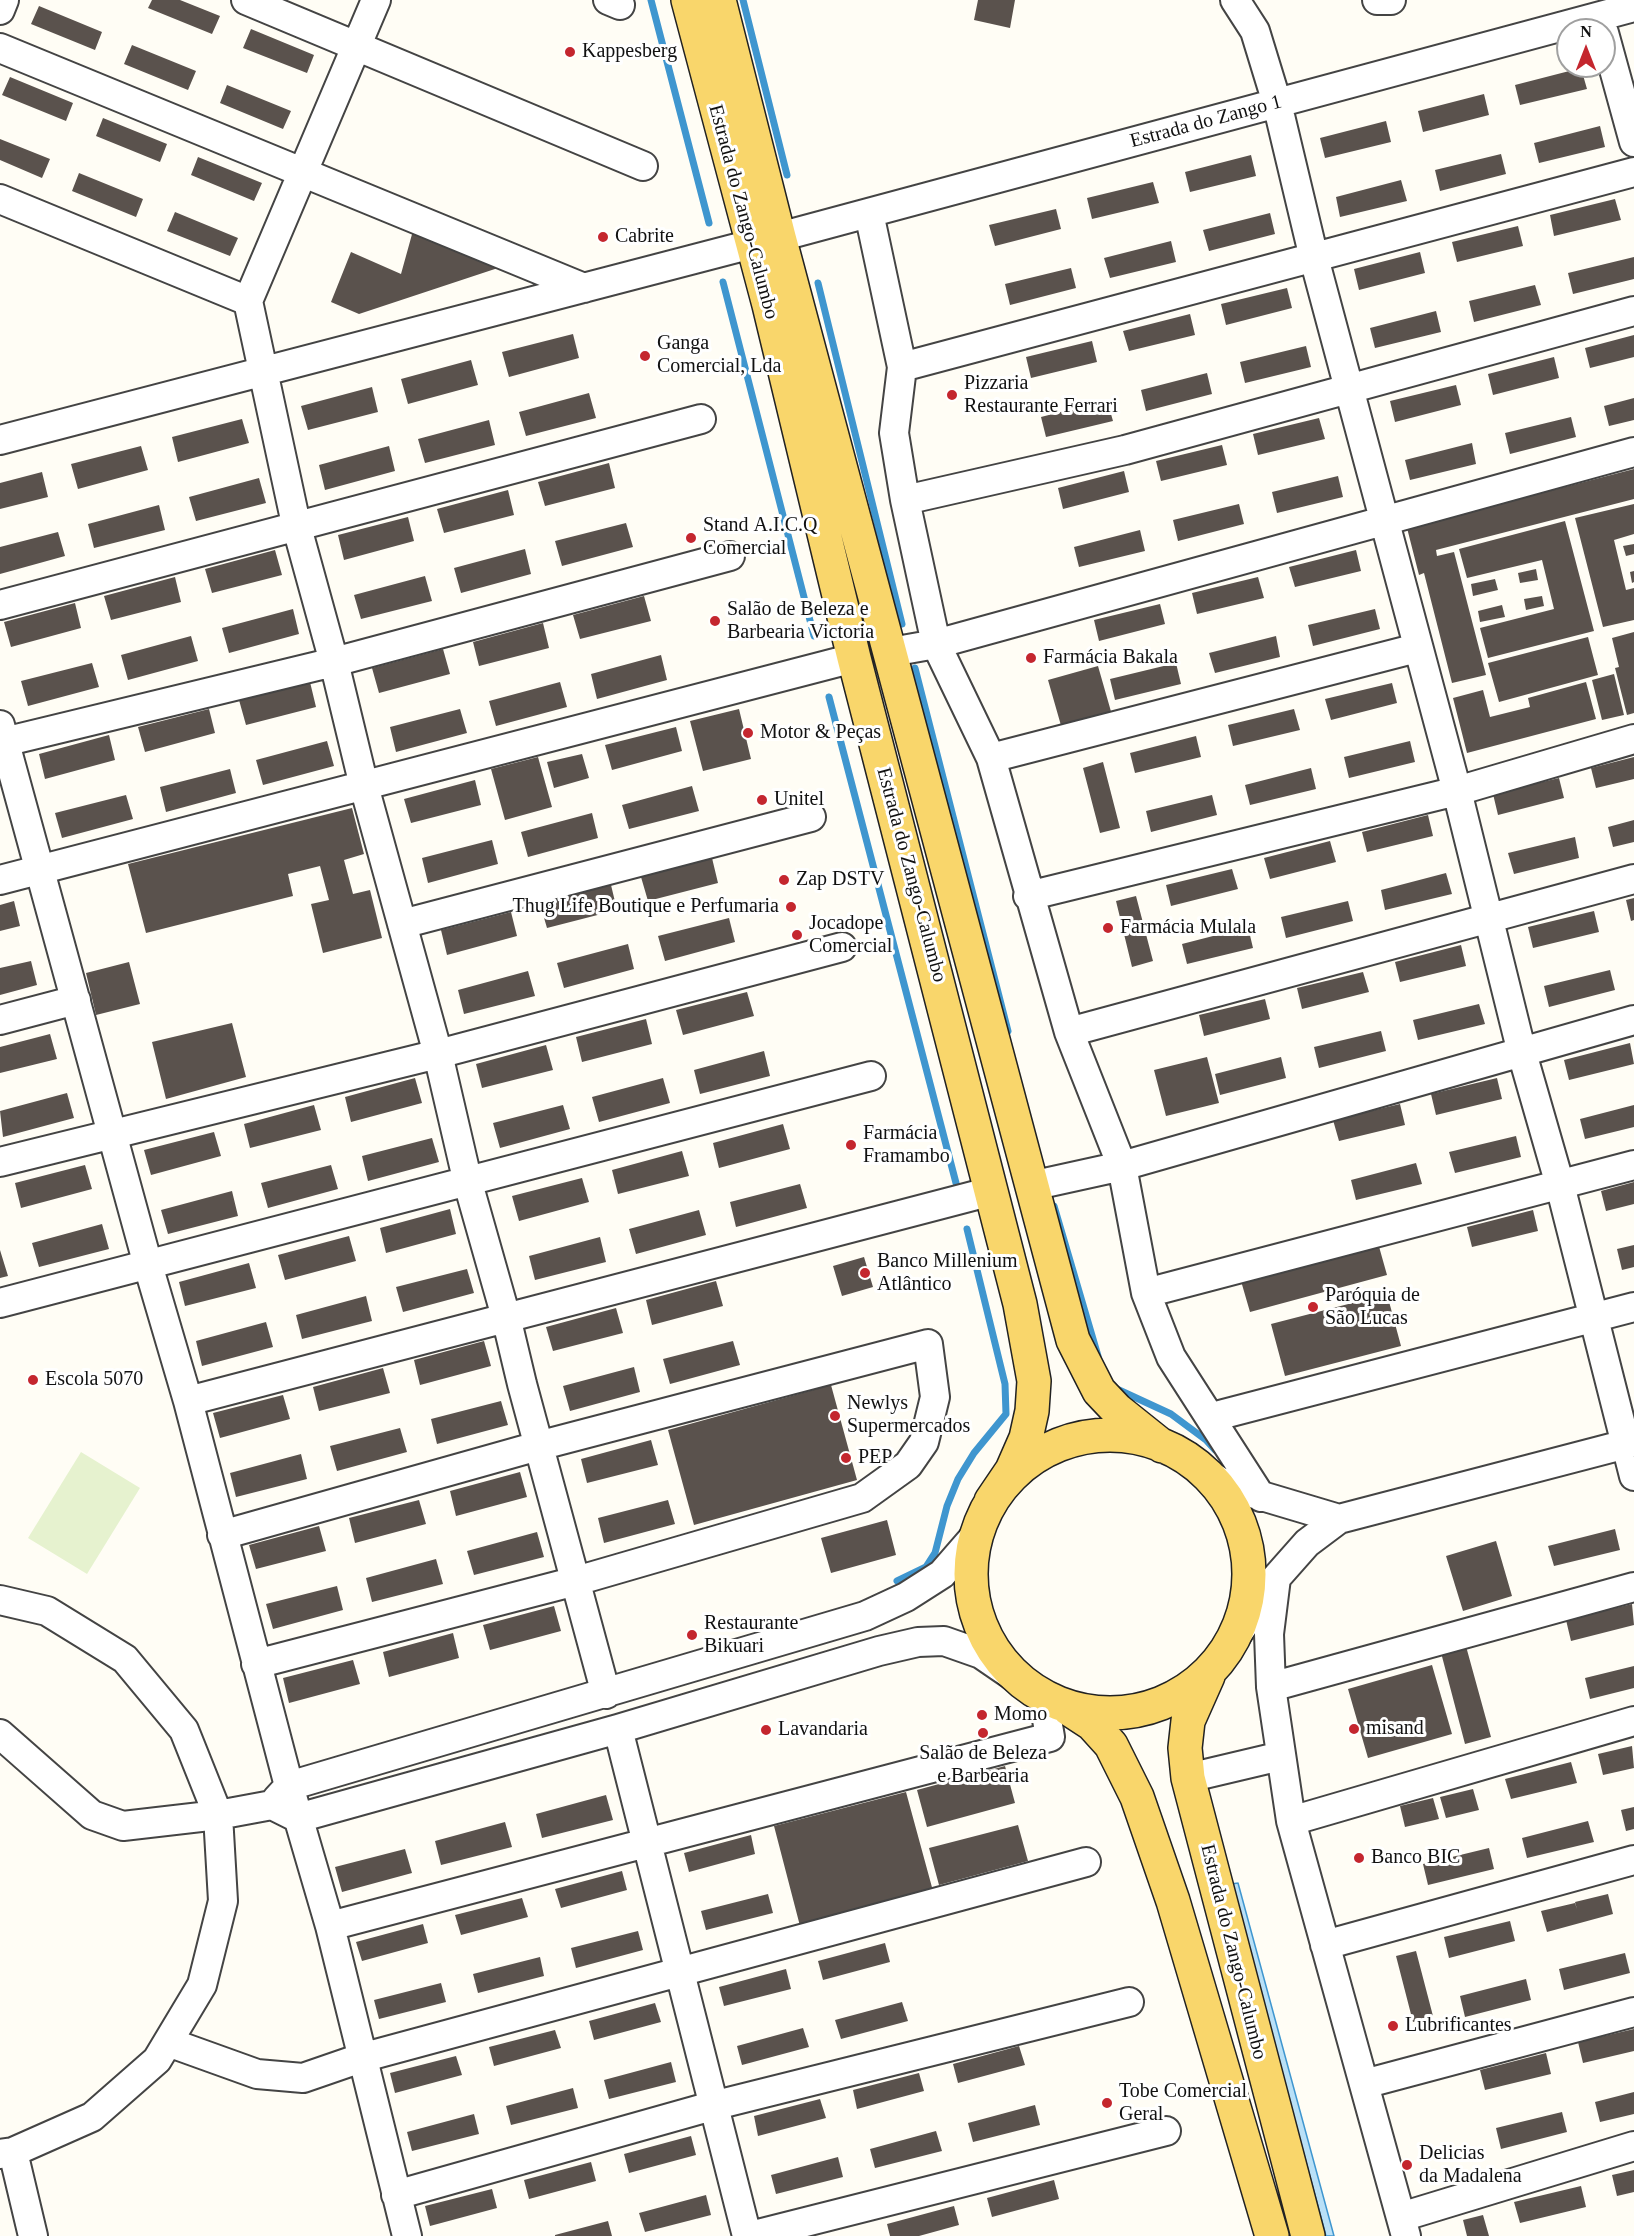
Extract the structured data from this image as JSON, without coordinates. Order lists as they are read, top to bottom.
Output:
{
  "streets": {
    "main road": ["Estrada do Zango-Calumbo"],
    "street": ["Estrada do Zango 1"]
  },
  "crossings": [
    ["Estrada do Zango 1", "Estrada do Zango-Calumbo"]
  ],
  "places": [
    "Kappesberg",
    "Cabrite",
    "Ganga Comercial, Lda",
    "Pizzaria Restaurante Ferrari",
    "Stand A.I.C.Q Comercial",
    "Salão de Beleza e Barbearia Victoria",
    "Farmácia Bakala",
    "Motor & Peças",
    "Unitel",
    "Zap DSTV",
    "Thug Life Boutique e Perfumaria",
    "Farmácia Mulala",
    "Jocadope Comercial",
    "Farmácia Framambo",
    "Banco Millenium Atlântico",
    "Paróquia de São Lucas",
    "Escola 5070",
    "Newlys Supermercados",
    "PEP",
    "Restaurante Bikuari",
    "Momo",
    "misand",
    "Lavandaria",
    "Salão de Beleza e Barbearia",
    "Banco BIC",
    "Lubrificantes",
    "Tobe Comercial Geral",
    "Delicias da Madalena"
  ],
  "north": "top"
}
